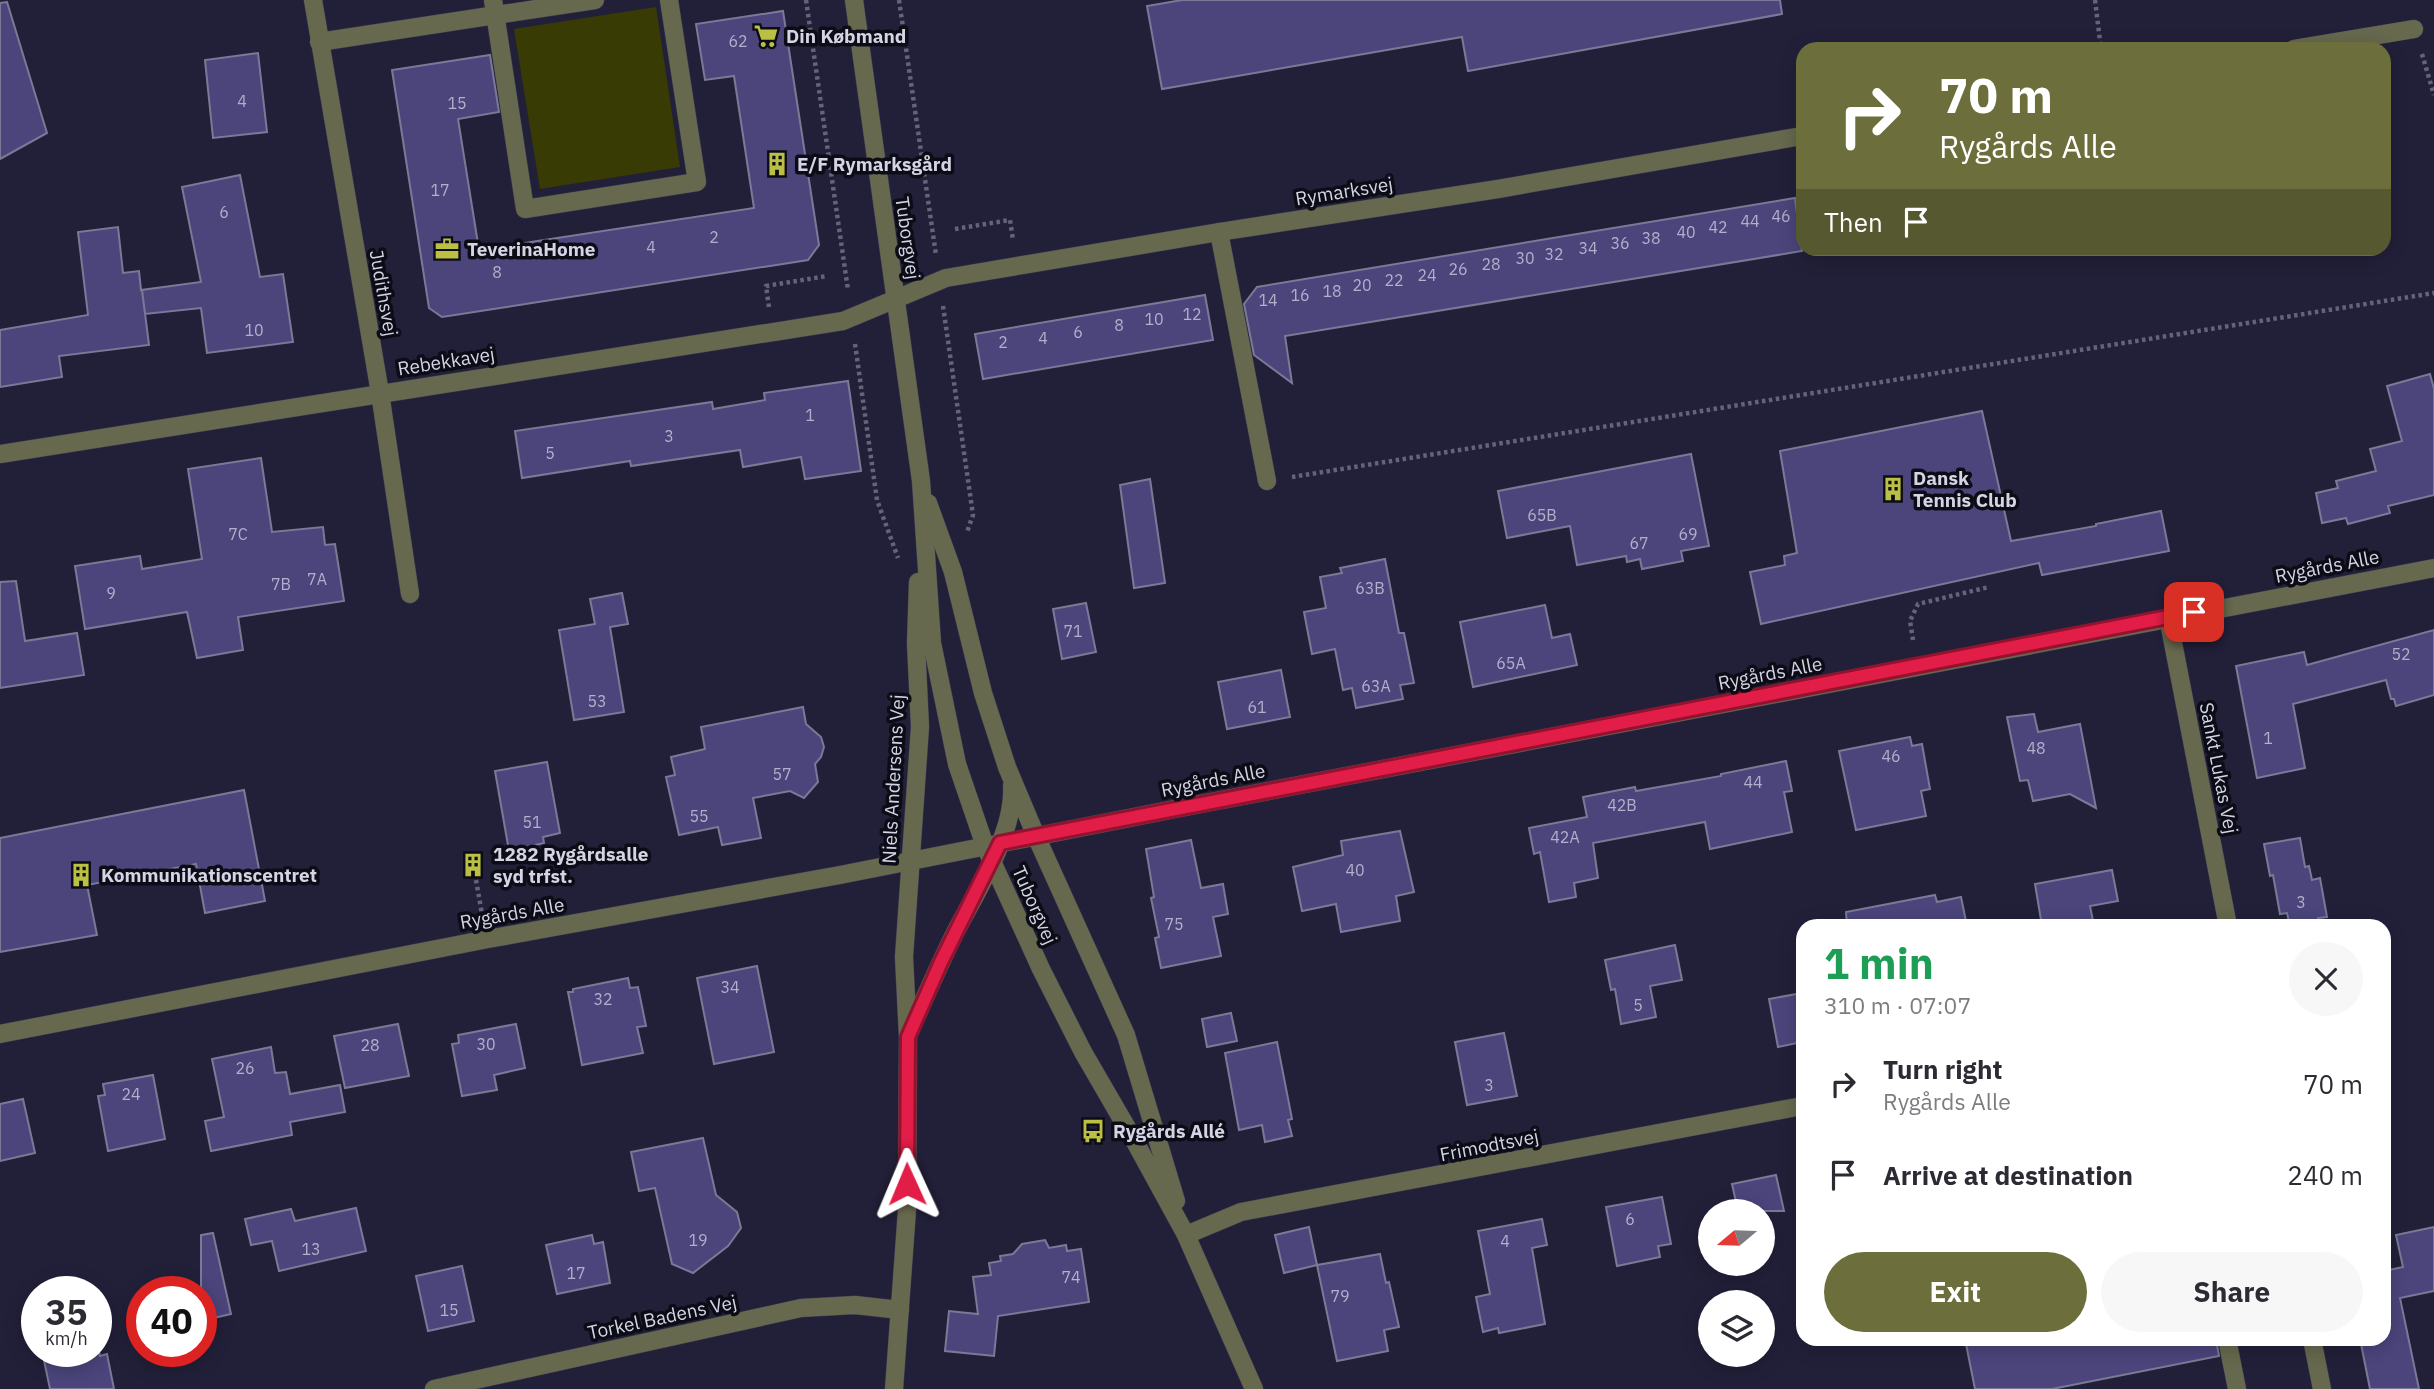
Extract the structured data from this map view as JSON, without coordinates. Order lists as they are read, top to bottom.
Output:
{
  "streets": {
    "street": [
      "Rymarksvej",
      "Tuborgvej",
      "Judithsvej",
      "Rebekkavej",
      "Rygårds Alle",
      "Sankt Lukas Vej",
      "Niels Andersens Vej",
      "Frimodtsvej",
      "Torkel Badens Vej"
    ]
  },
  "crossings": [
    ["Rymarksvej", "Tuborgvej"],
    ["Rymarksvej", "Rebekkavej"],
    ["Tuborgvej", "Rebekkavej"],
    ["Tuborgvej", "Rygårds Alle"],
    ["Tuborgvej", "Niels Andersens Vej"],
    ["Tuborgvej", "Frimodtsvej"],
    ["Judithsvej", "Rebekkavej"],
    ["Rygårds Alle", "Sankt Lukas Vej"],
    ["Rygårds Alle", "Niels Andersens Vej"],
    ["Niels Andersens Vej", "Torkel Badens Vej"]
  ],
  "places": {
    "supermarket": ["Din Købmand"],
    "building": [
      "E/F Rymarksgård",
      "Dansk Tennis Club",
      "1282 Rygårdsalle syd trfst.",
      "Kommunikationscentret"
    ],
    "office": ["TeverinaHome"],
    "bus stop": ["Rygårds Allé"]
  },
  "house_numbers": [
    "62",
    "4",
    "15",
    "17",
    "6",
    "46",
    "44",
    "42",
    "40",
    "2",
    "38",
    "36",
    "4",
    "34",
    "32",
    "30",
    "28",
    "26",
    "8",
    "24",
    "22",
    "20",
    "18",
    "16",
    "14",
    "12",
    "10",
    "8",
    "10",
    "6",
    "4",
    "2",
    "1",
    "3",
    "5",
    "65B",
    "7C",
    "69",
    "67",
    "7A",
    "7B",
    "63B",
    "9",
    "71",
    "52",
    "65A",
    "63A",
    "53",
    "61",
    "1",
    "48",
    "46",
    "57",
    "44",
    "42B",
    "55",
    "51",
    "42A",
    "40",
    "3",
    "75",
    "34",
    "32",
    "5",
    "30",
    "28",
    "26",
    "3",
    "24",
    "6",
    "19",
    "4",
    "13",
    "17",
    "74",
    "79",
    "15"
  ],
  "north": "left",
  "page": {
    "turn": ["70 m", "Rygårds Alle"],
    "then": "Then",
    "heading": ["1 min", "310 m · 07:07"],
    "list": [
      {
        "name": "Turn right",
        "note": "Rygårds Alle",
        "value": "70 m"
      },
      {
        "name": "Arrive at destination",
        "value": "240 m"
      }
    ],
    "buttons": ["Exit", "Share"],
    "speed": "35 km/h",
    "limit": "40"
  }
}
